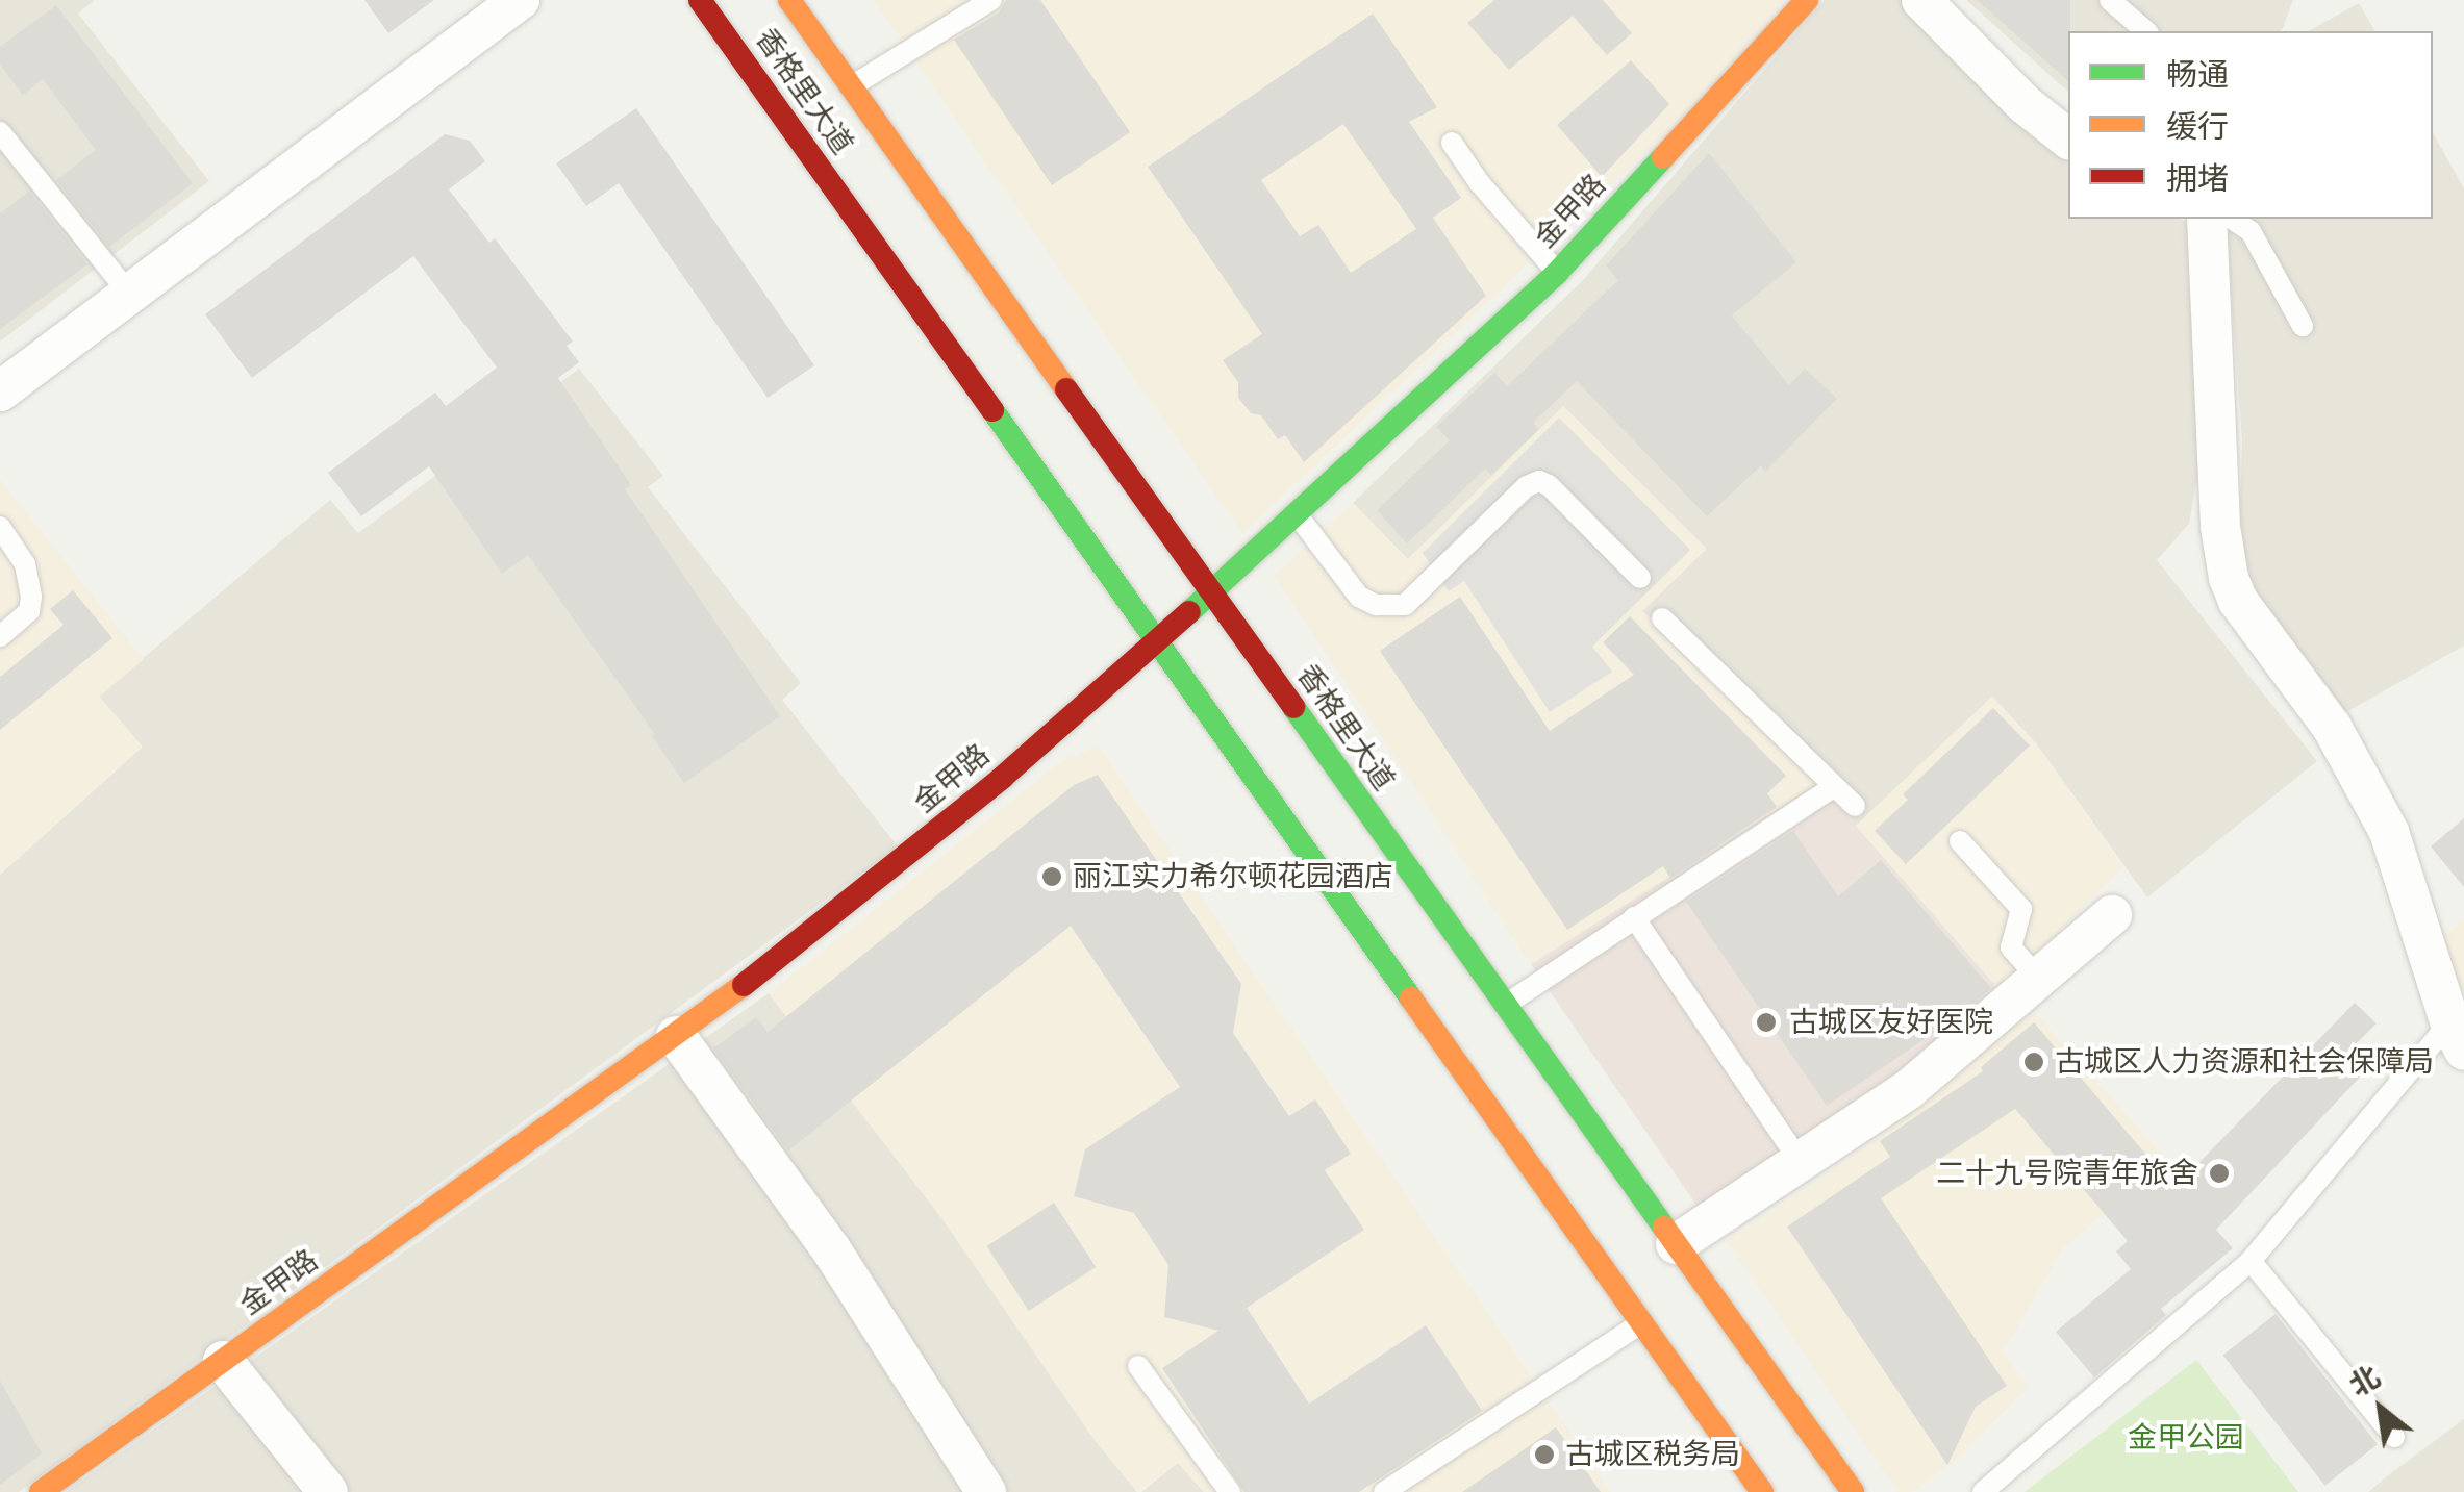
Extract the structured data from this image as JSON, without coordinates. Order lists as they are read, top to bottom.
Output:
{
  "streets": {
    "main road": ["香格里大道", "金甲路"]
  },
  "crossings": [
    ["香格里大道", "金甲路"]
  ],
  "parks": ["金甲公园"],
  "places": [
    "丽江实力希尔顿花园酒店",
    "古城区友好医院",
    "古城区人力资源和社会保障局",
    "二十九号院青年旅舍",
    "古城区税务局"
  ],
  "legend": ["畅通", "缓行", "拥堵"],
  "north": "top left"
}
